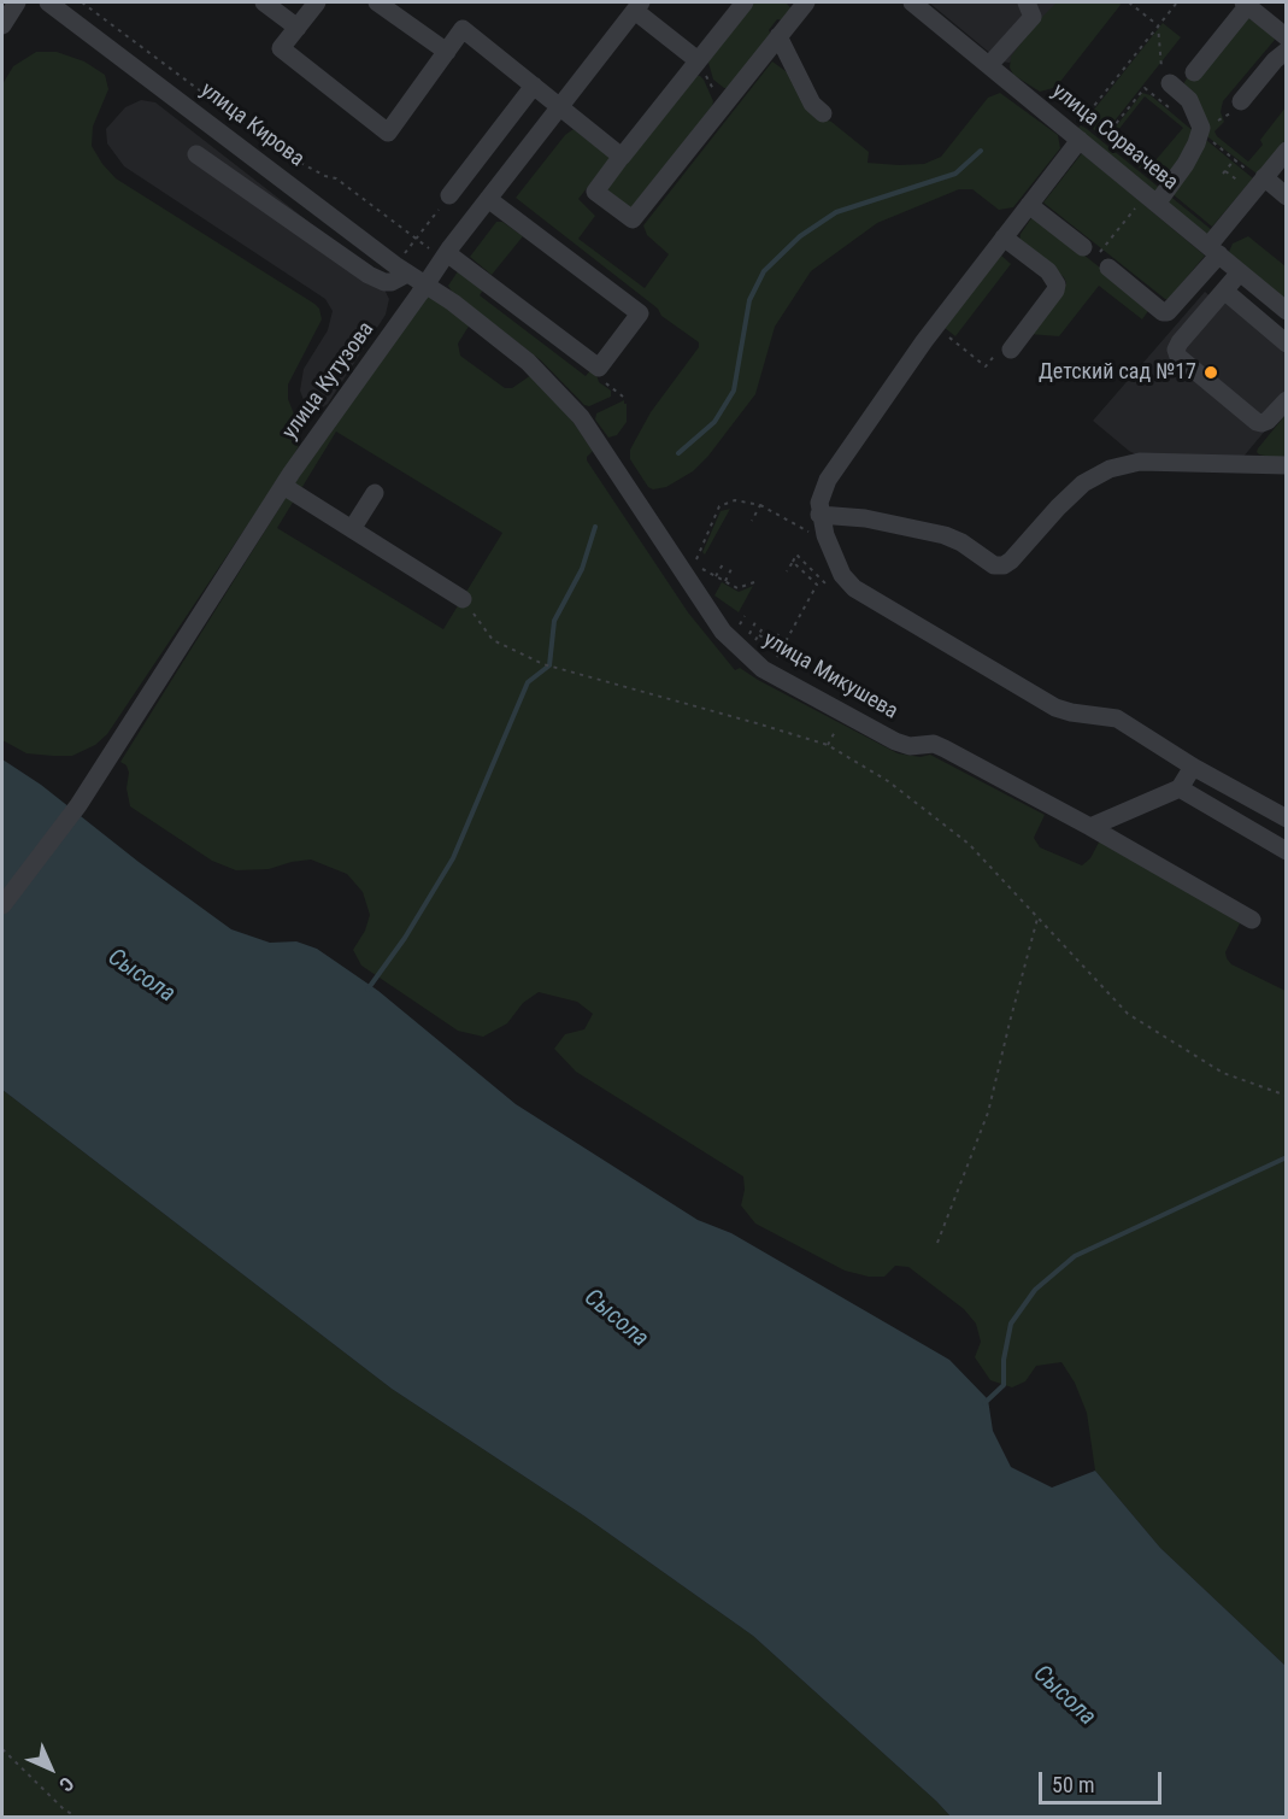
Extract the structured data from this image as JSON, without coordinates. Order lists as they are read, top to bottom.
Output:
{
  "streets": {
    "street": [
      "улица Кирова",
      "улица Сорвачева",
      "улица Кутузова",
      "улица Микушева"
    ]
  },
  "crossings": [
    ["улица Кирова", "улица Кутузова"],
    ["улица Кирова", "улица Микушева"],
    ["улица Кутузова", "улица Микушева"]
  ],
  "water": ["Сысола"],
  "places": ["Детский сад №17"],
  "scale_bar": "50 m",
  "north": "bottom right"
}
